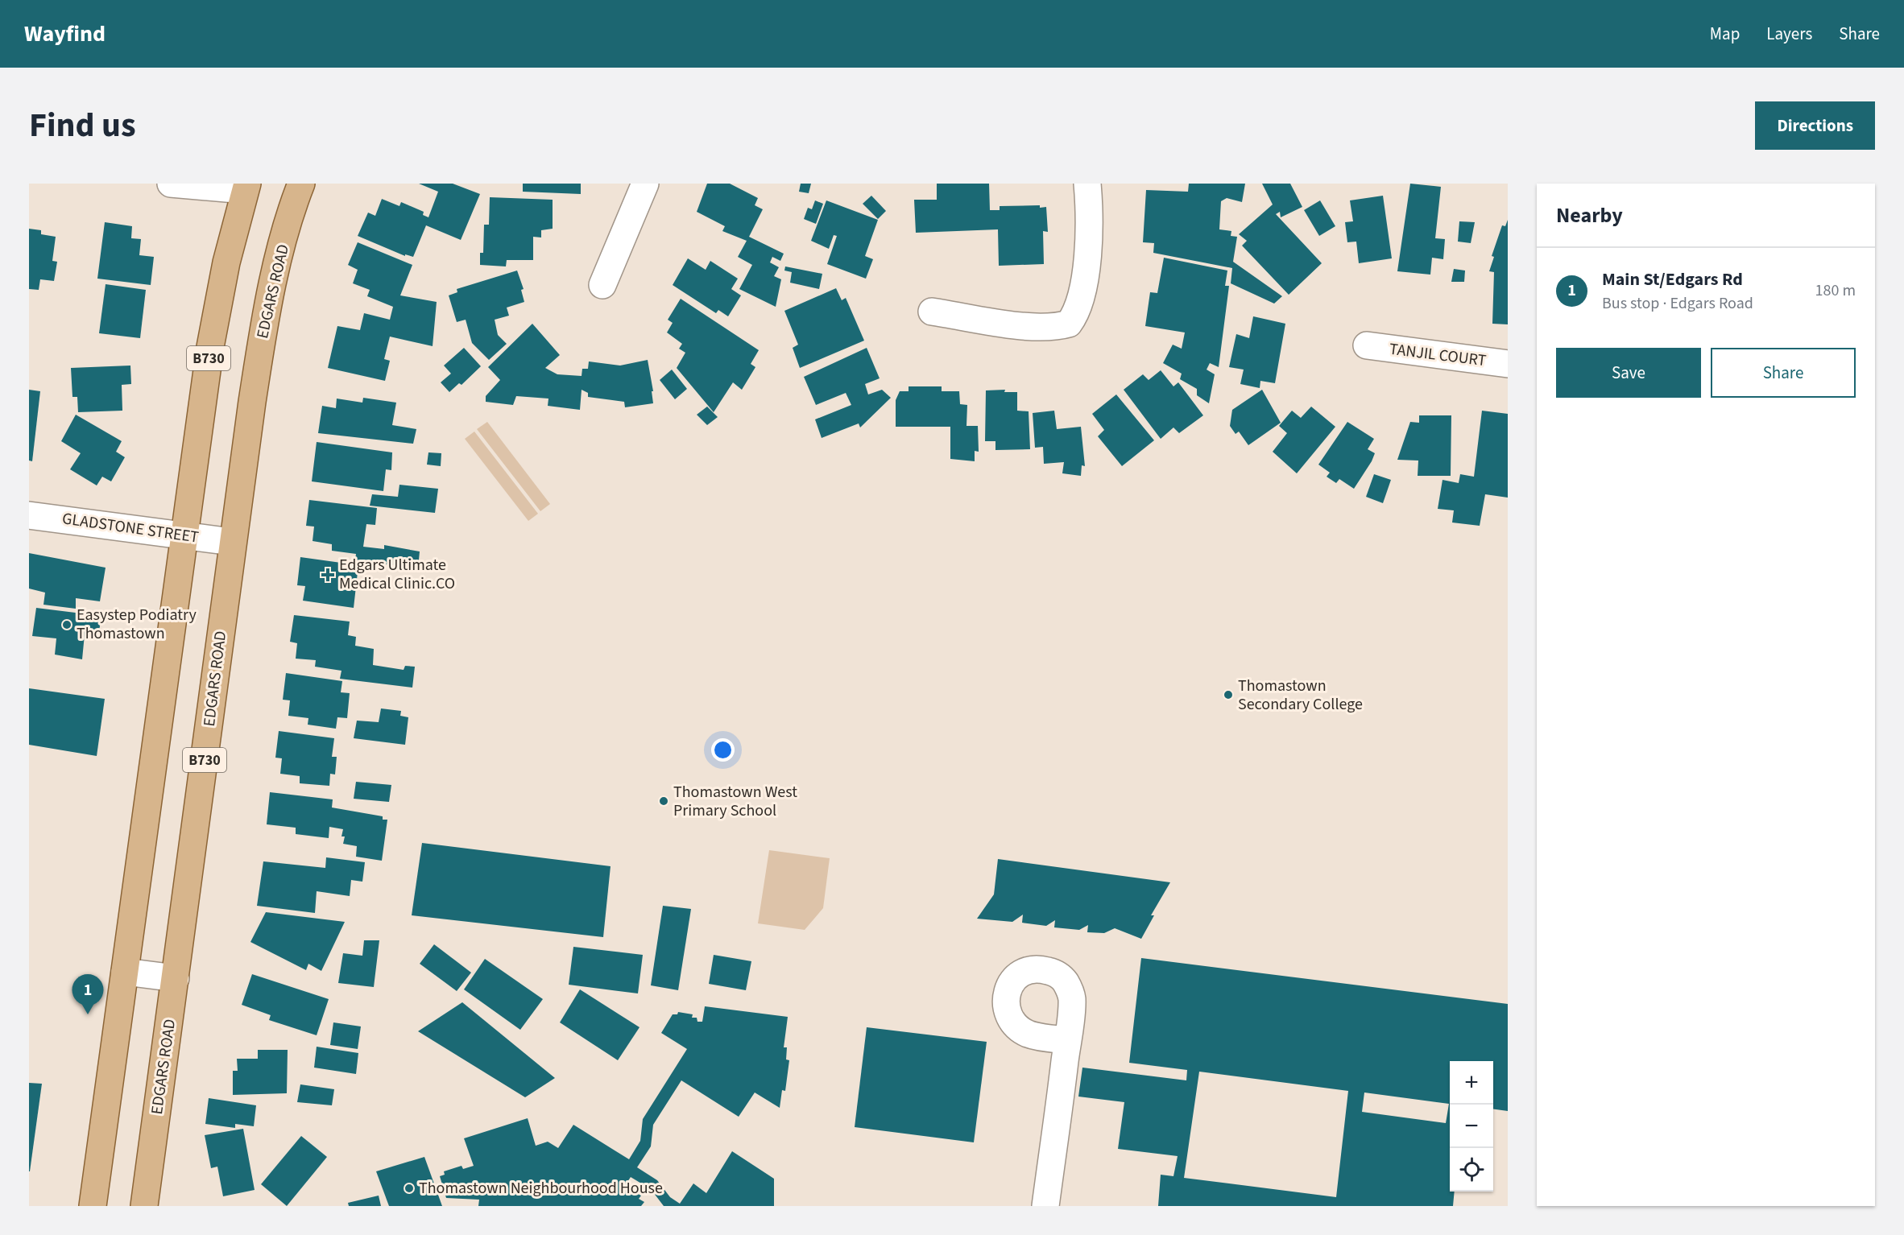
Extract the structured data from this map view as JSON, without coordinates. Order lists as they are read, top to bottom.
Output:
{
  "streets": {
    "main road": ["EDGARS ROAD", "B730"],
    "street": ["TANJIL COURT", "GLADSTONE STREET"]
  },
  "crossings": [
    ["EDGARS ROAD", "GLADSTONE STREET"],
    ["B730", "GLADSTONE STREET"]
  ],
  "places": {
    "health": ["Edgars Ultimate Medical Clinic.CO"],
    "other": [
      "Easystep Podiatry Thomastown",
      "Thomastown Secondary College",
      "Thomastown West Primary School",
      "Thomastown Neighbourhood House"
    ]
  },
  "page": {
    "header": "Wayfind",
    "nav": ["Map", "Layers", "Share"],
    "title": "Find us",
    "buttons": [
      "Directions",
      ["Save", "Share"]
    ],
    "heading": "Nearby",
    "list": [
      {
        "mark": "1",
        "name": "Main St/Edgars Rd",
        "note": "Bus stop · Edgars Road",
        "value": "180 m"
      }
    ],
    "pins": "1",
    "map_buttons": ["+", "−"]
  }
}
